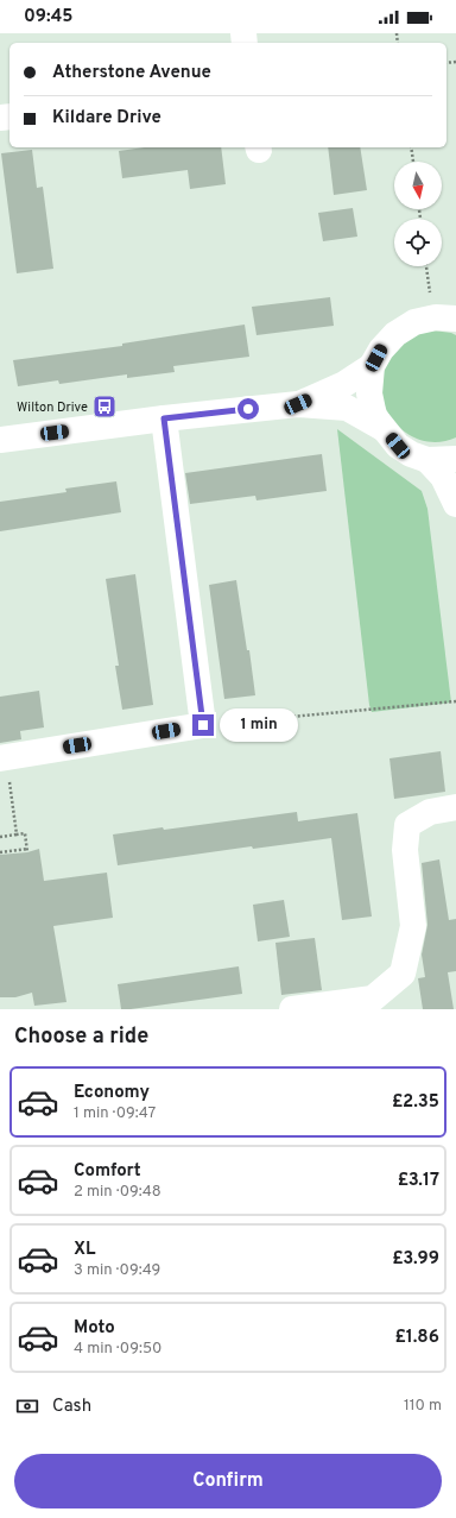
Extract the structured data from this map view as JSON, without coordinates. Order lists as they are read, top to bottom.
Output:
{
  "places": {
    "bus stop": ["Wilton Drive"]
  },
  "north": "bottom",
  "page": {
    "status": "09:45",
    "banner": ["Atherstone Avenue", "Kildare Drive"],
    "bubble": "1 min",
    "heading": "Choose a ride",
    "list": [
      {
        "name": "Economy",
        "note": "1 min · 09:47",
        "value": "£2.35"
      },
      {
        "name": "Comfort",
        "note": "2 min · 09:48",
        "value": "£3.17"
      },
      {
        "name": "XL",
        "note": "3 min · 09:49",
        "value": "£3.99"
      },
      {
        "name": "Moto",
        "note": "4 min · 09:50",
        "value": "£1.86"
      }
    ],
    "pay": ["Cash", "110 m"],
    "buttons": "Confirm"
  }
}
